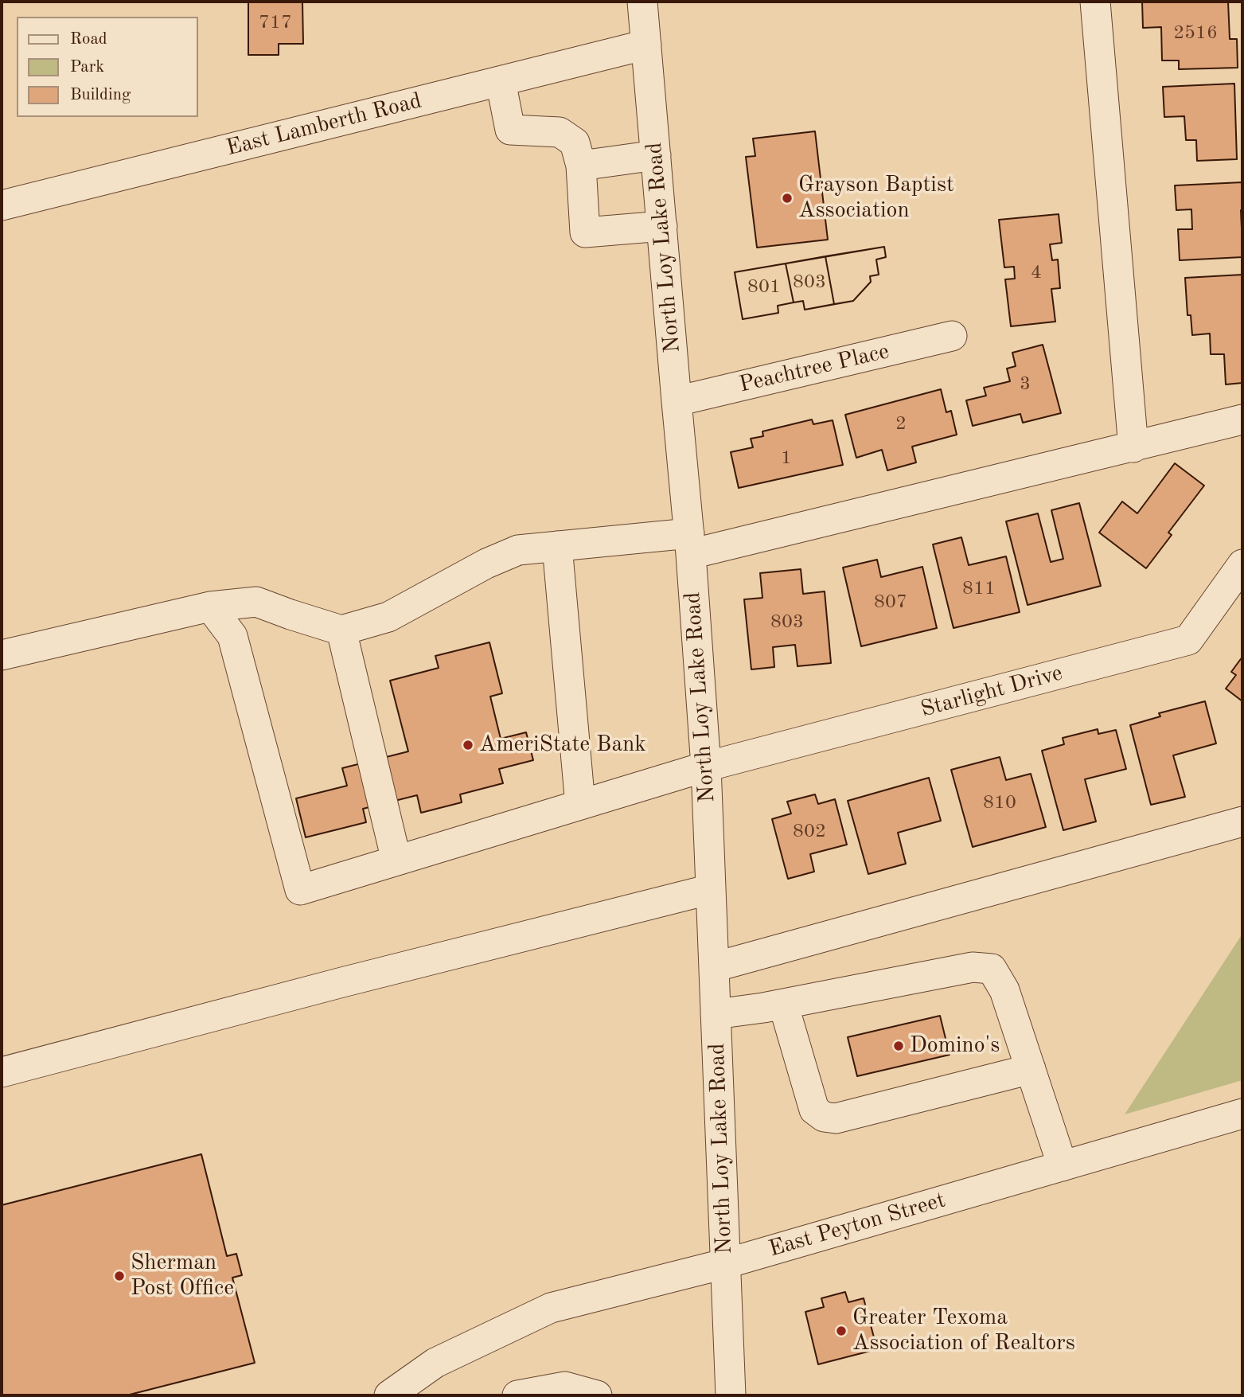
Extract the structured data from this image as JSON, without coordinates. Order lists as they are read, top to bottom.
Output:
{
  "streets": {
    "street": [
      "East Lamberth Road",
      "North Loy Lake Road",
      "Peachtree Place",
      "Starlight Drive",
      "East Peyton Street"
    ]
  },
  "crossings": [
    ["East Lamberth Road", "North Loy Lake Road"],
    ["North Loy Lake Road", "Peachtree Place"],
    ["North Loy Lake Road", "Starlight Drive"],
    ["North Loy Lake Road", "East Peyton Street"]
  ],
  "places": [
    "Grayson Baptist Association",
    "AmeriState Bank",
    "Domino's",
    "Sherman Post Office",
    "Greater Texoma Association of Realtors"
  ],
  "house_numbers": [
    "717",
    "2516",
    "4",
    "803",
    "801",
    "3",
    "2",
    "1",
    "811",
    "807",
    "803",
    "810",
    "802"
  ],
  "legend": ["Road", "Park", "Building"]
}
